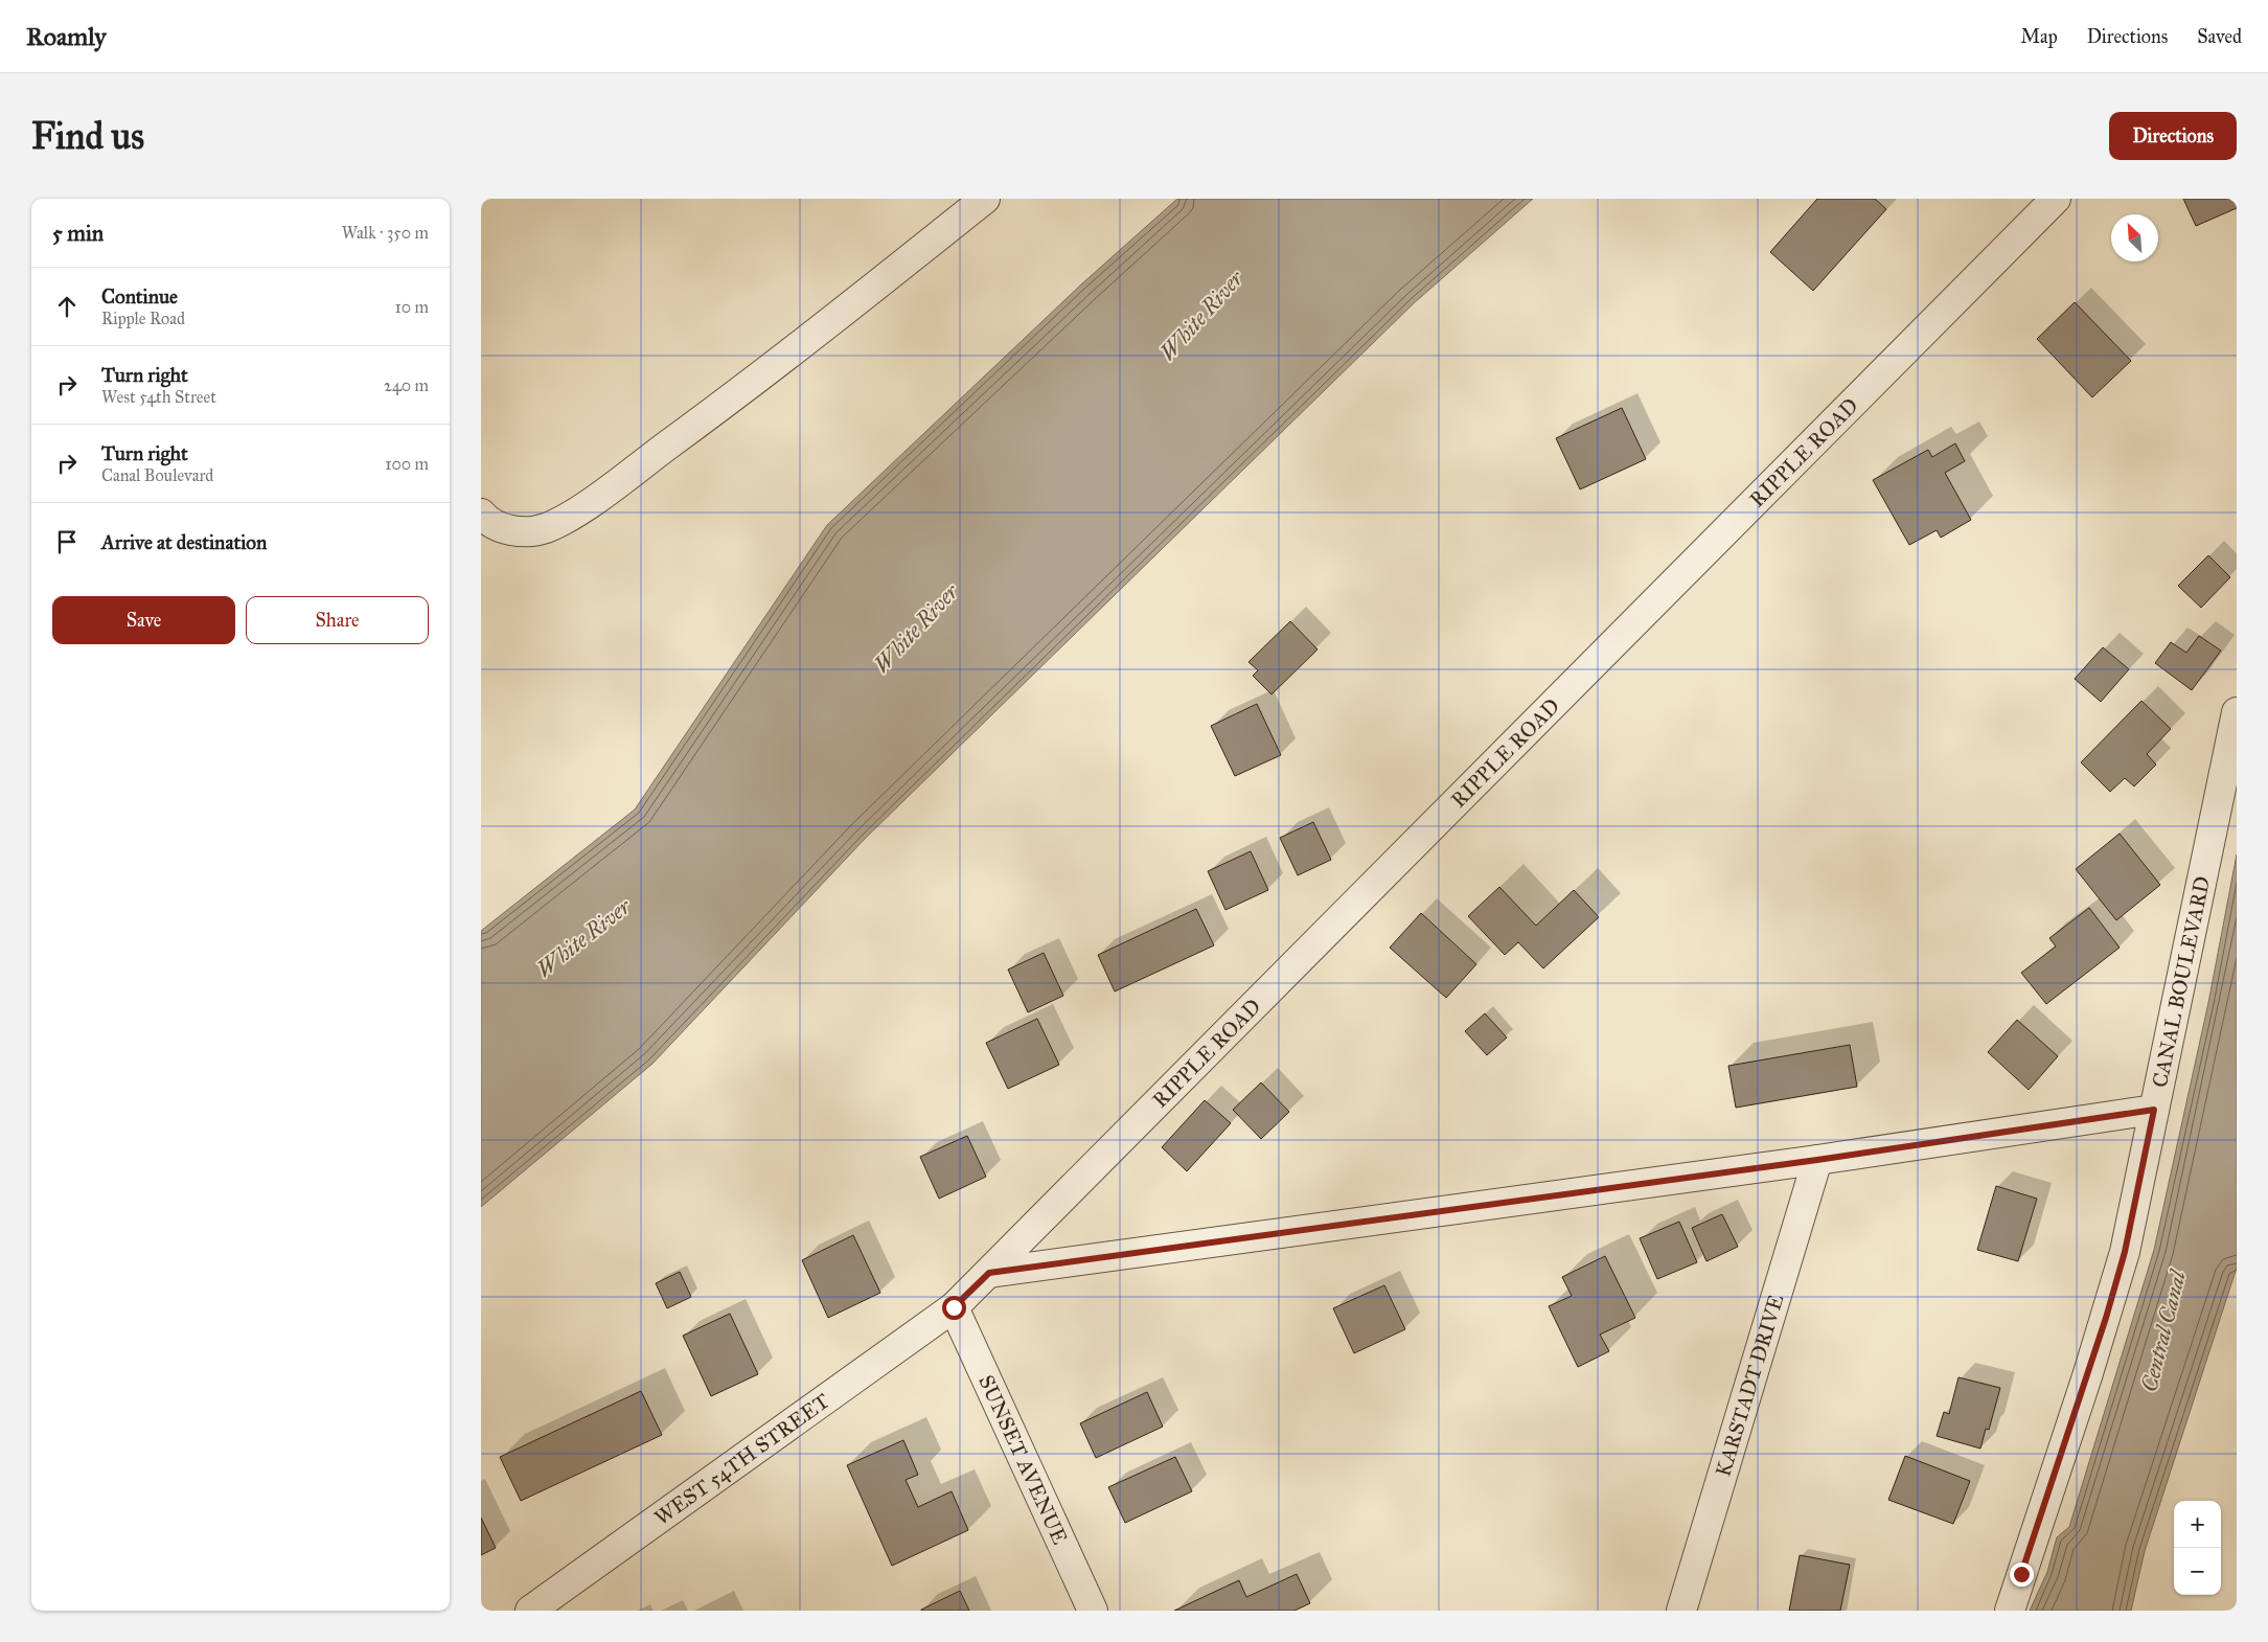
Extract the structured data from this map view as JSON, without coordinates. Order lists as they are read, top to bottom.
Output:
{
  "streets": {
    "street": [
      "RIPPLE ROAD",
      "CANAL BOULEVARD",
      "KARSTADT DRIVE",
      "WEST 54TH STREET",
      "SUNSET AVENUE"
    ]
  },
  "crossings": [
    ["RIPPLE ROAD", "WEST 54TH STREET"],
    ["RIPPLE ROAD", "SUNSET AVENUE"],
    ["WEST 54TH STREET", "SUNSET AVENUE"]
  ],
  "water": ["White River", "Central Canal"],
  "north": "top left",
  "page": {
    "header": "Roamly",
    "nav": ["Map", "Directions", "Saved"],
    "buttons": [
      "Directions",
      ["Save", "Share"]
    ],
    "title": "Find us",
    "heading": ["5 min", "Walk · 350 m"],
    "list": [
      ["Continue", "Ripple Road", "10 m"],
      ["Turn right", "West 54th Street", "240 m"],
      ["Turn right", "Canal Boulevard", "100 m"],
      "Arrive at destination"
    ],
    "map_buttons": ["+", "−"]
  }
}
